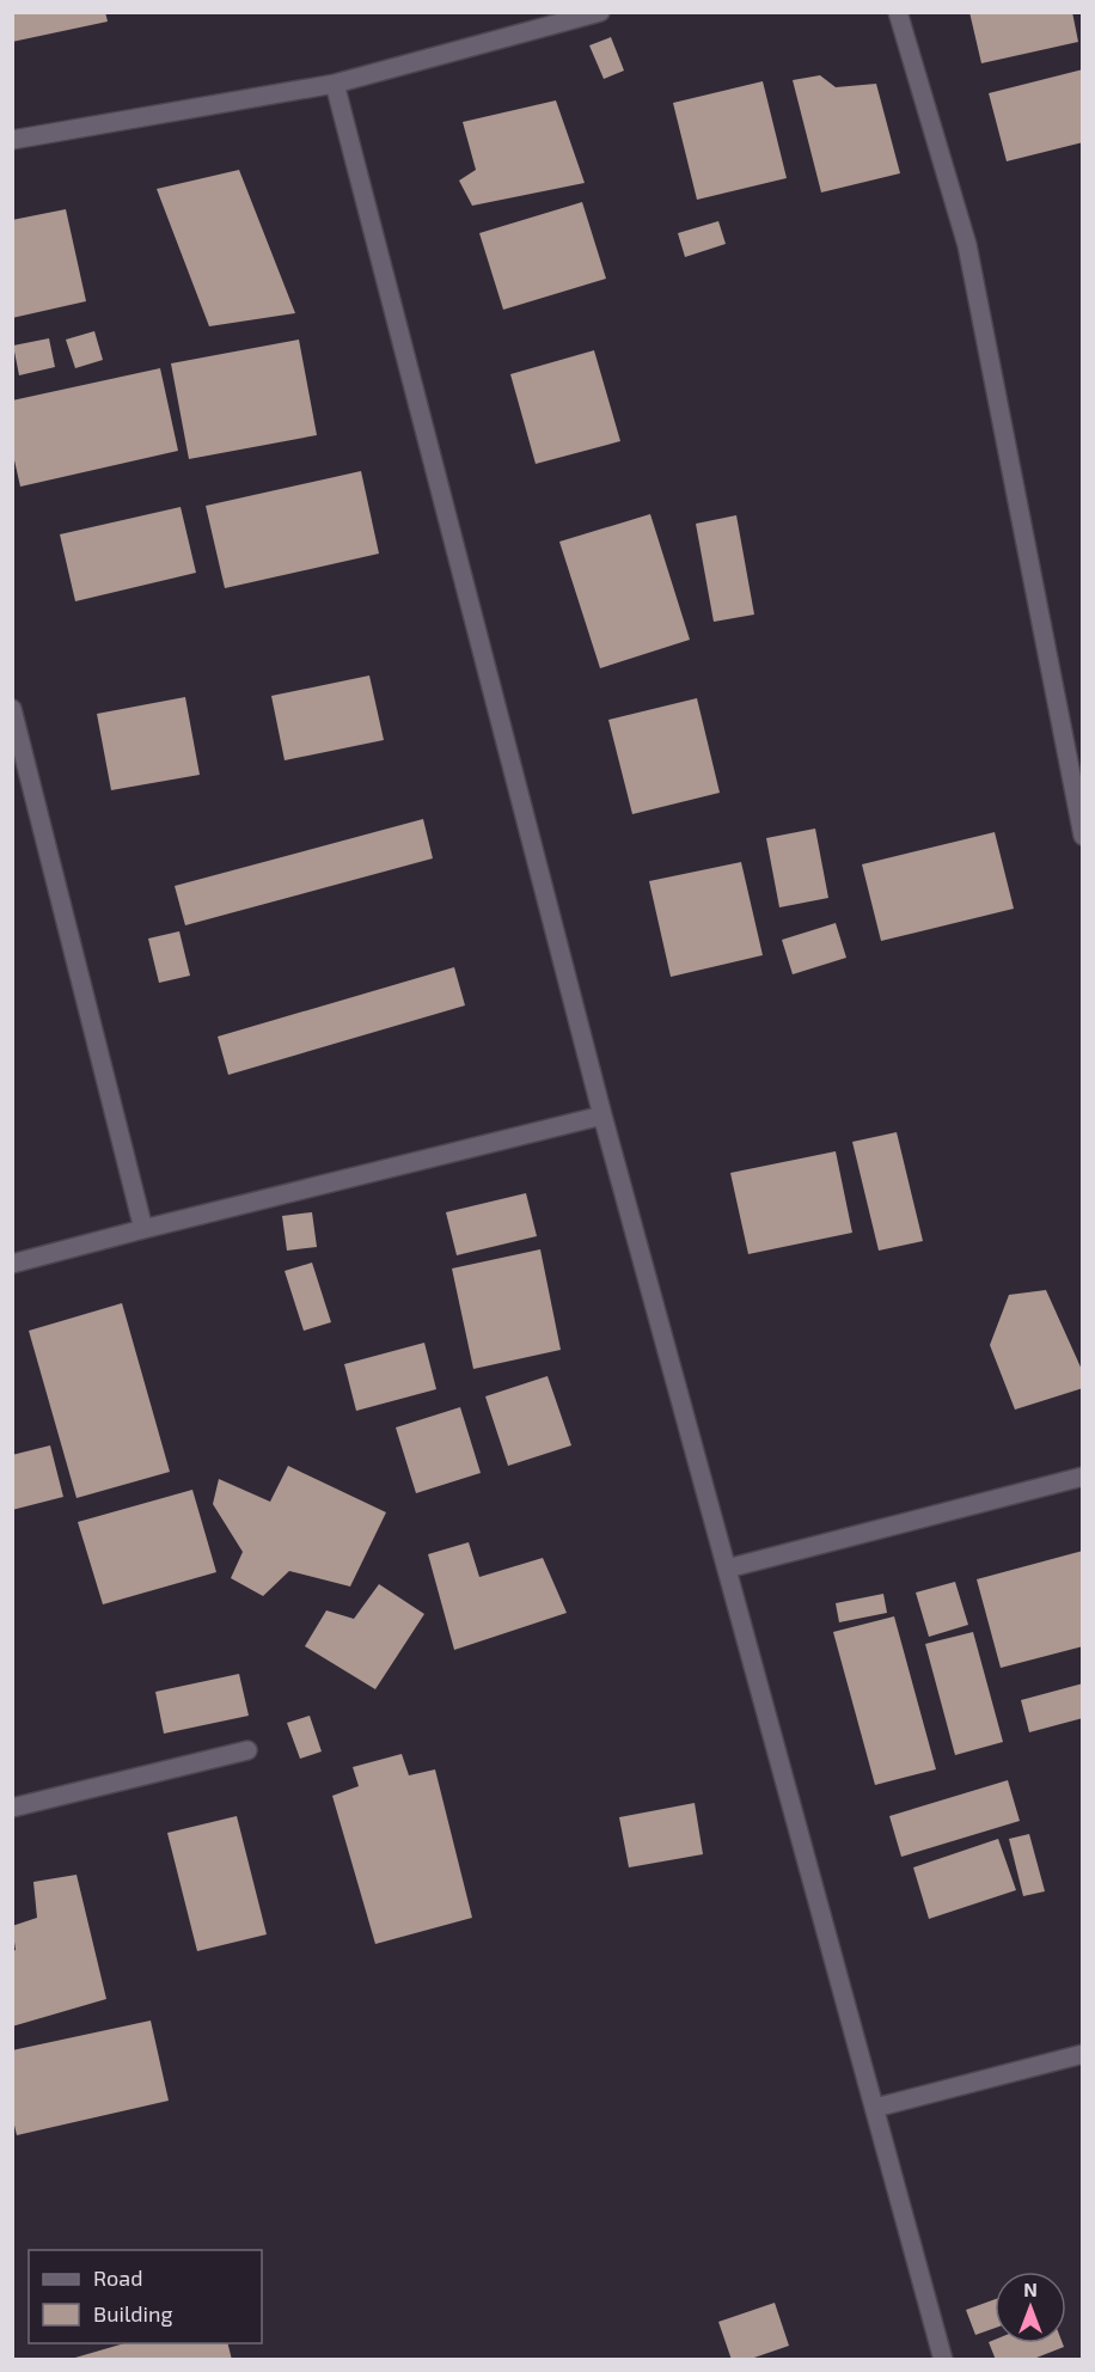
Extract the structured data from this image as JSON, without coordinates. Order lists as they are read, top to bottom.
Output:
{
  "legend": ["Road", "Building"],
  "north": "top"
}
